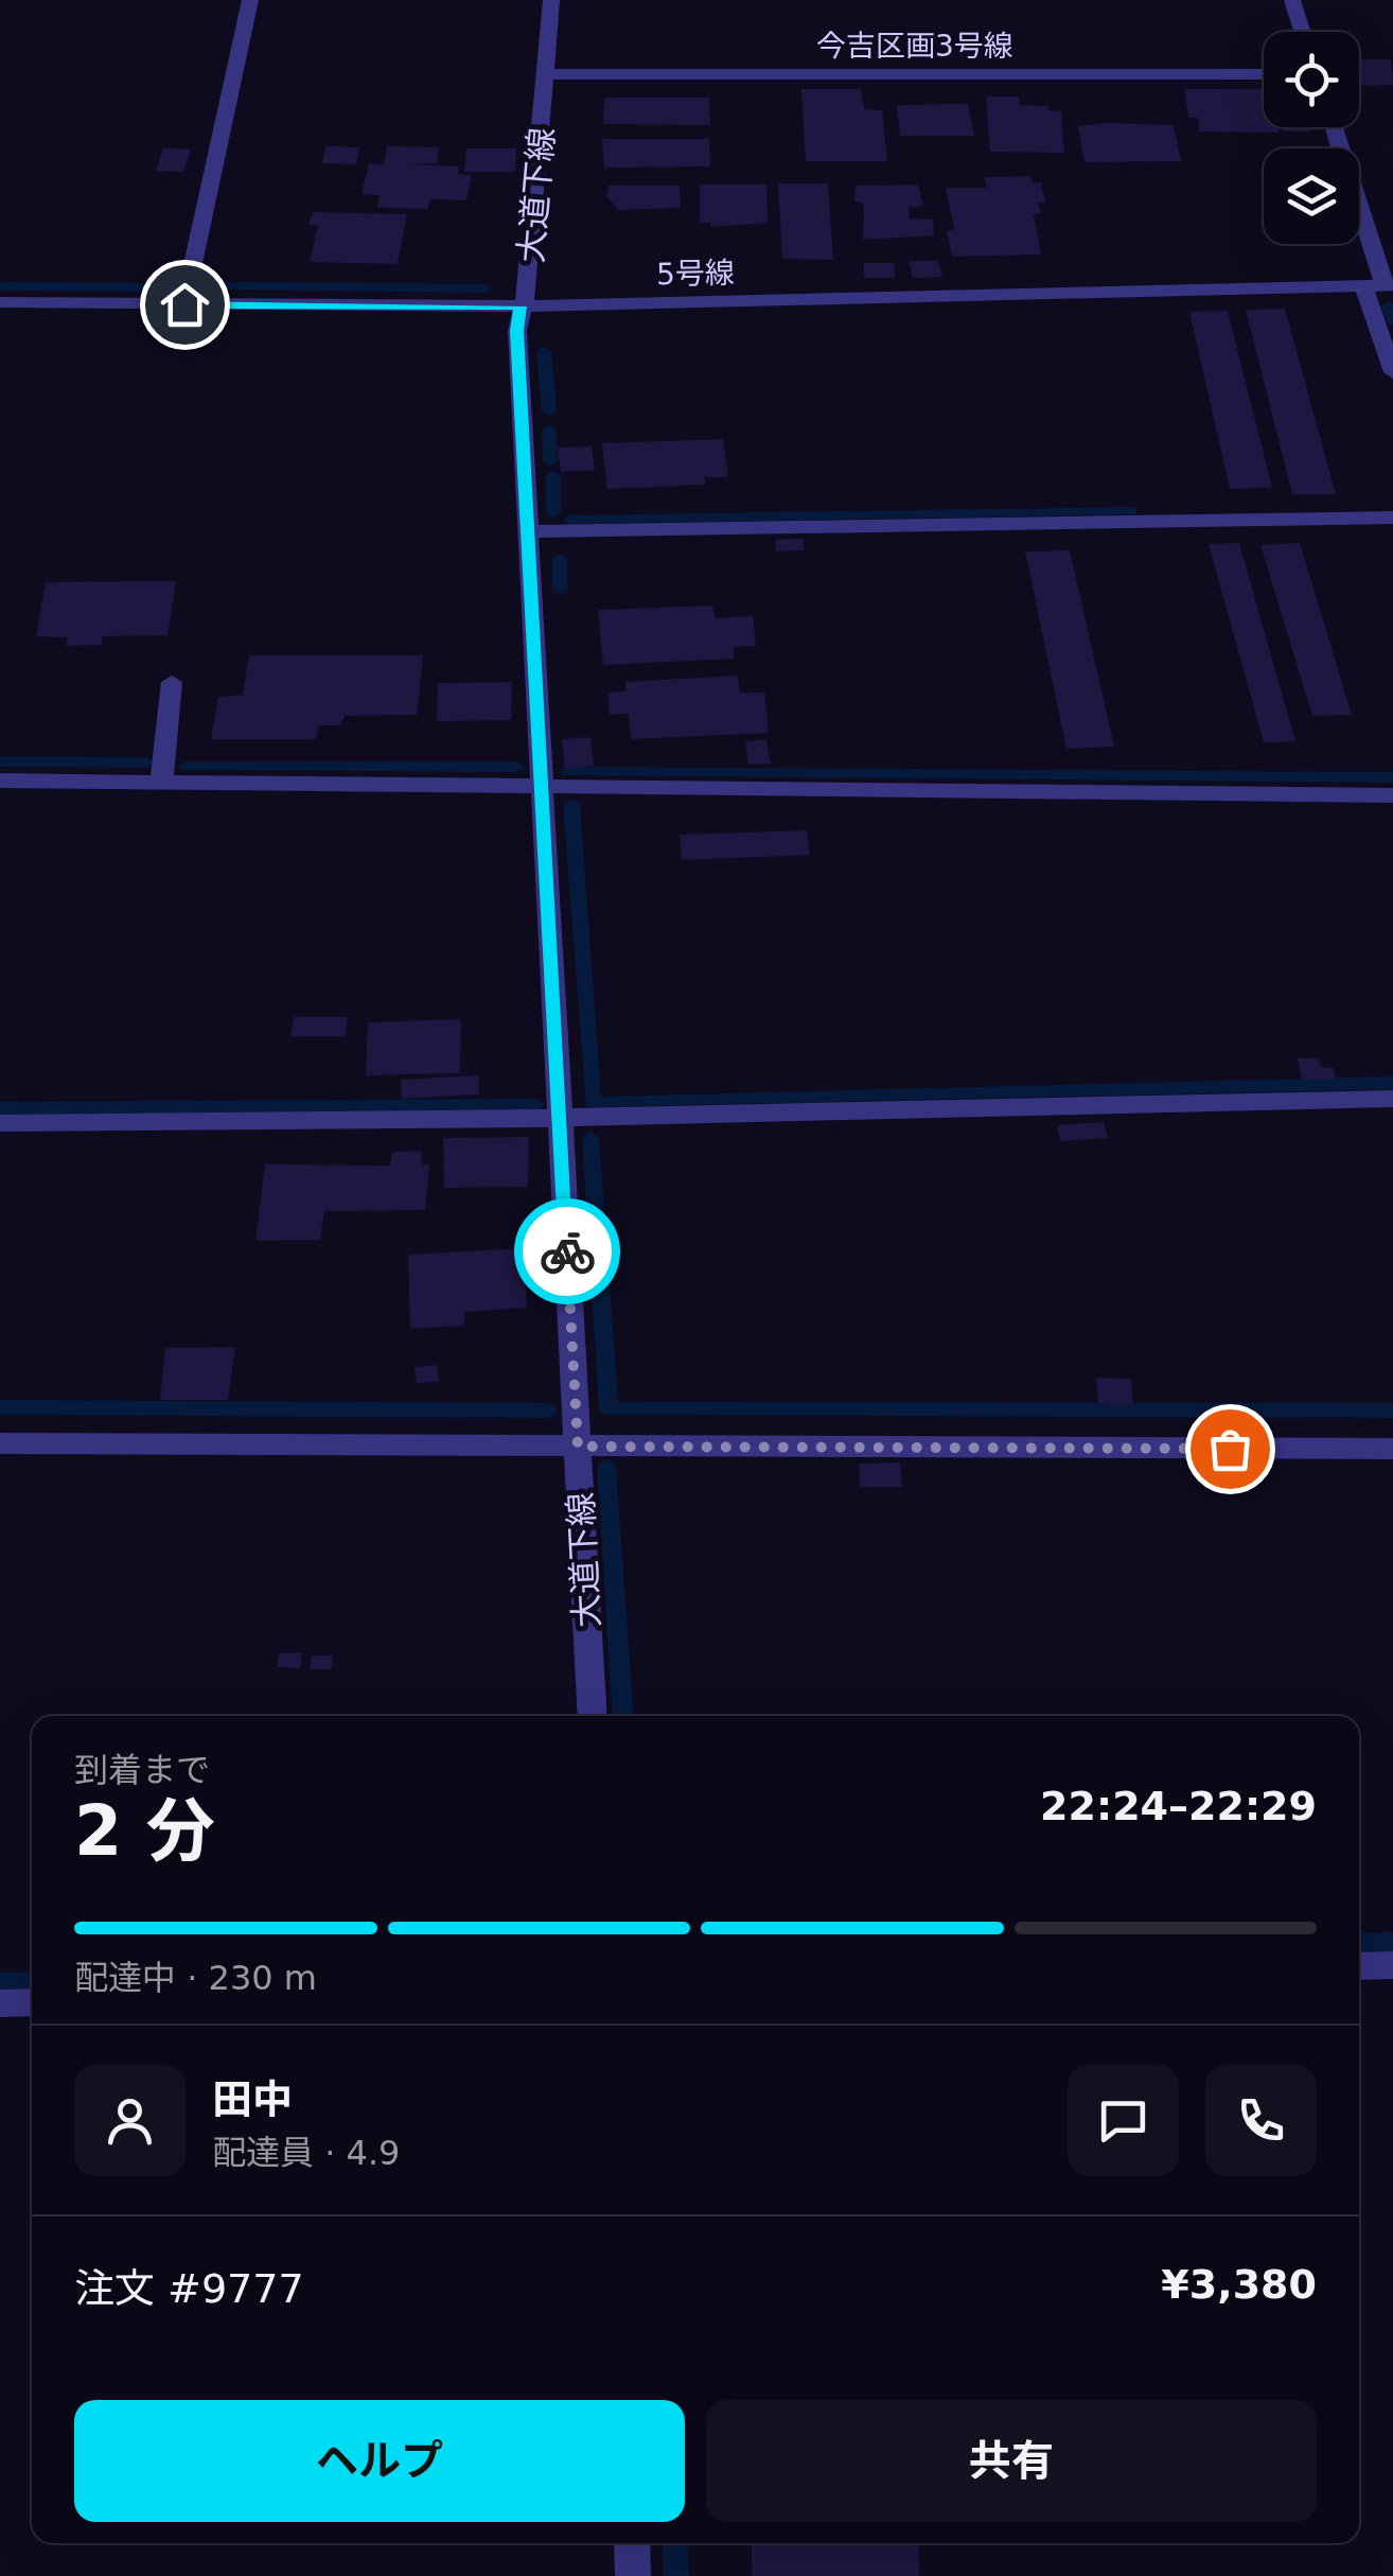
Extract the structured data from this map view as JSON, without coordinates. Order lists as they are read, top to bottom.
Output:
{
  "streets": {
    "street": ["今吉区画3号線", "大道下線", "5号線"]
  },
  "crossings": [
    ["今吉区画3号線", "大道下線"],
    ["大道下線", "5号線"]
  ],
  "page": {
    "heading": ["2 分", "到着まで", "22:24–22:29"],
    "panel": [
      "田中",
      "配達員 · 4.9",
      "注文 #9777",
      "¥3,380"
    ],
    "bar": "配達中 · 230 m",
    "buttons": ["ヘルプ", "共有"]
  }
}
